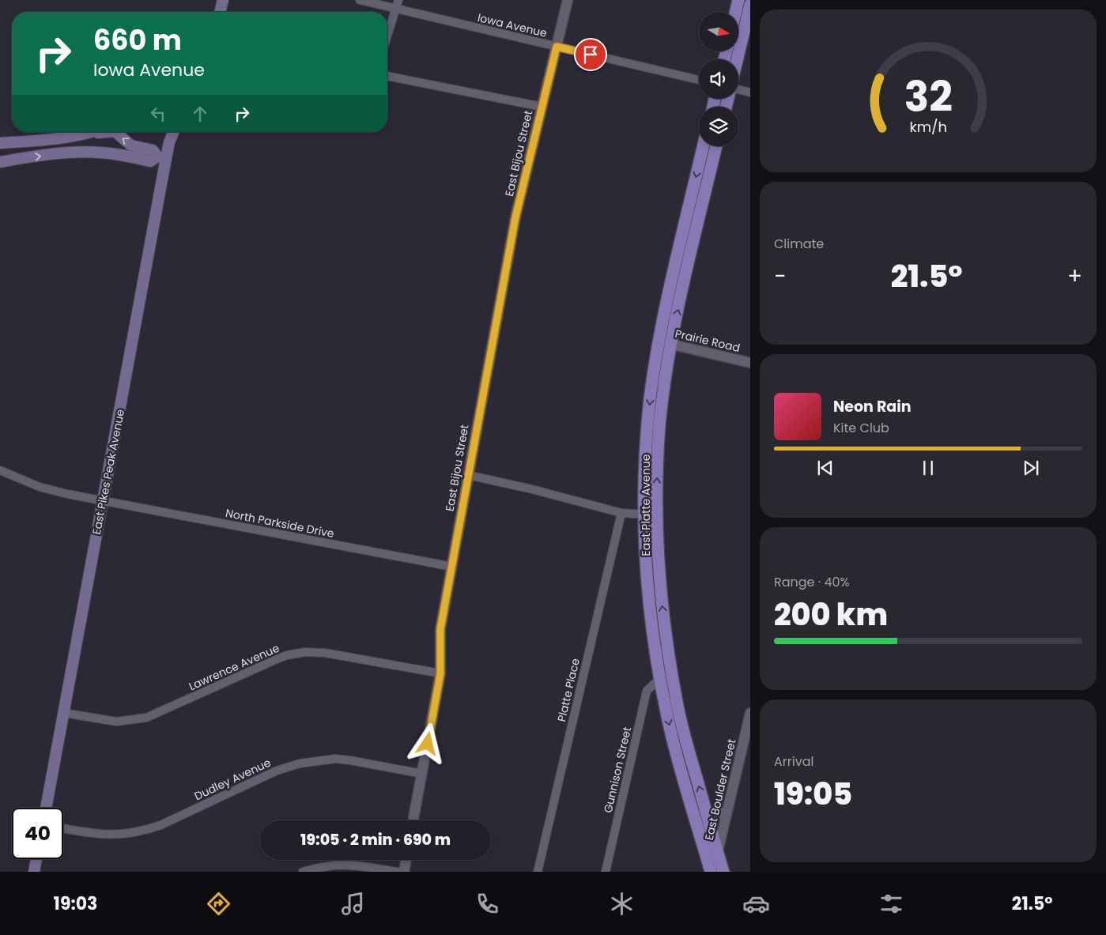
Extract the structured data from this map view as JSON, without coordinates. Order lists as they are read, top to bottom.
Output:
{
  "streets": {
    "main road": ["East Pikes Peak Avenue", "East Platte Avenue"],
    "street": [
      "Iowa Avenue",
      "East Bijou Street",
      "Prairie Road",
      "North Parkside Drive",
      "Lawrence Avenue",
      "Platte Place",
      "Gunnison Street",
      "Dudley Avenue",
      "East Boulder Street"
    ]
  },
  "crossings": [
    ["Iowa Avenue", "East Bijou Street"],
    ["East Bijou Street", "North Parkside Drive"],
    ["East Bijou Street", "Lawrence Avenue"],
    ["East Bijou Street", "Dudley Avenue"],
    ["Prairie Road", "East Platte Avenue"],
    ["East Pikes Peak Avenue", "North Parkside Drive"],
    ["East Pikes Peak Avenue", "Lawrence Avenue"],
    ["East Platte Avenue", "Gunnison Street"],
    ["East Platte Avenue", "East Boulder Street"]
  ],
  "north": "right",
  "page": {
    "turn": ["660 m", "Iowa Avenue"],
    "tile": [
      "Climate",
      ["Range · 40%", "200 km"],
      ["Arrival", "19:05"]
    ],
    "heat": ["−", "21.5°", "+"],
    "song": ["Neon Rain", "Kite Club"],
    "limit": "40",
    "trip": "19:05 · 2 min · 690 m",
    "tabs": ["19:03", "21.5°"],
    "gauge": ["32", "km/h"]
  }
}
